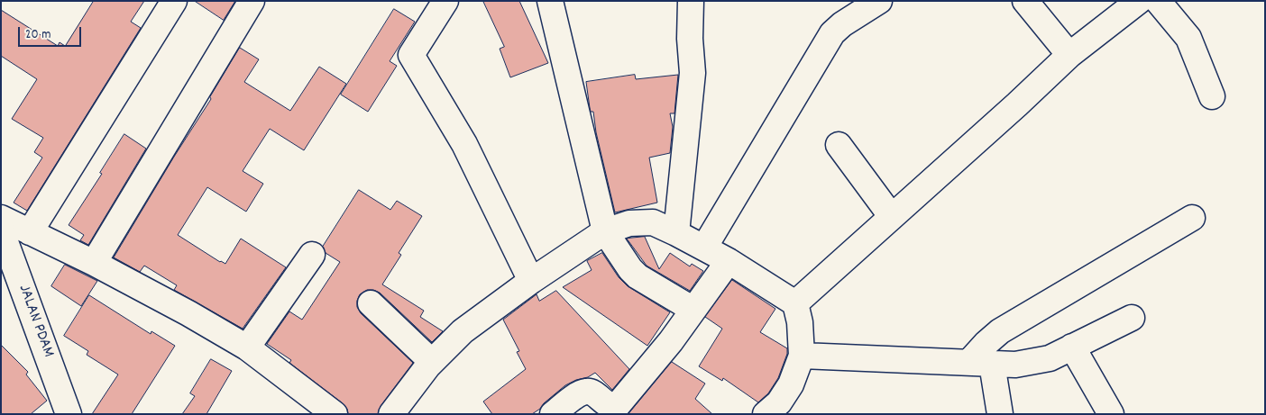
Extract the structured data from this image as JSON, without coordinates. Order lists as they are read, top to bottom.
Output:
{
  "streets": {
    "street": ["JALAN PDAM"]
  },
  "scale_bar": "20 m"
}
